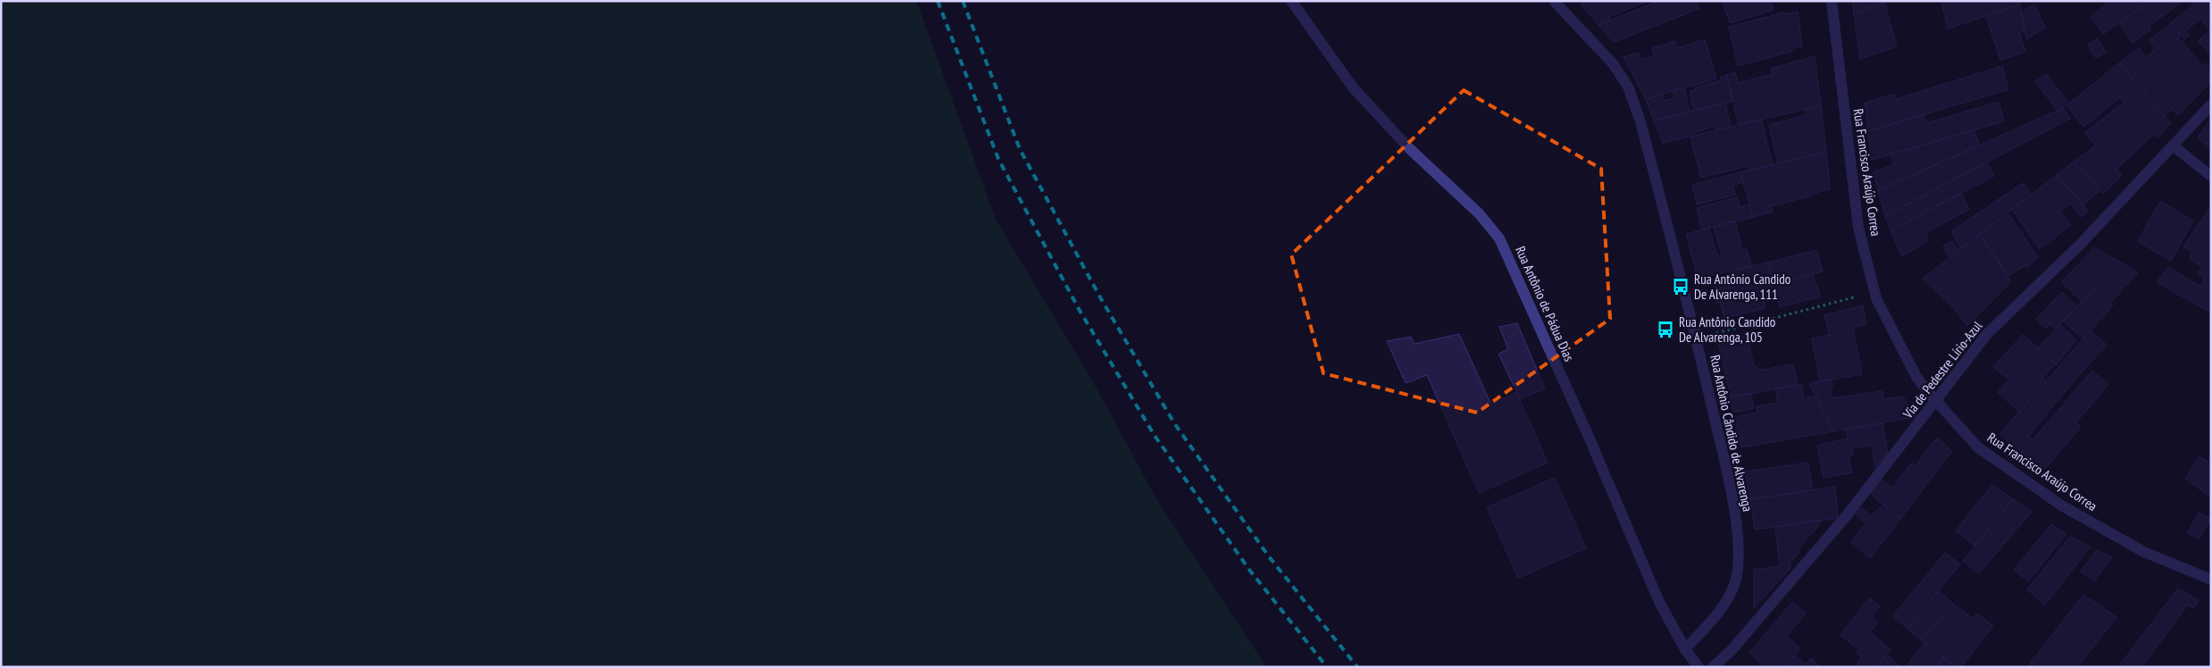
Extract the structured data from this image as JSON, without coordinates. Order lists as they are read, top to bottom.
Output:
{
  "streets": {
    "street": [
      "Rua Francisco Araújo Correa",
      "Rua Antônio de Pádua Dias",
      "Via de Pedestre Lírio-Azul",
      "Rua Antônio Cândido de Alvarenga"
    ]
  },
  "crossings": [
    ["Rua Francisco Araújo Correa", "Via de Pedestre Lírio-Azul"],
    ["Rua Antônio de Pádua Dias", "Rua Antônio Cândido de Alvarenga"]
  ],
  "places": {
    "bus stop": ["Rua Antônio Candido De Alvarenga, 111", "Rua Antônio Candido De Alvarenga, 105"]
  }
}
